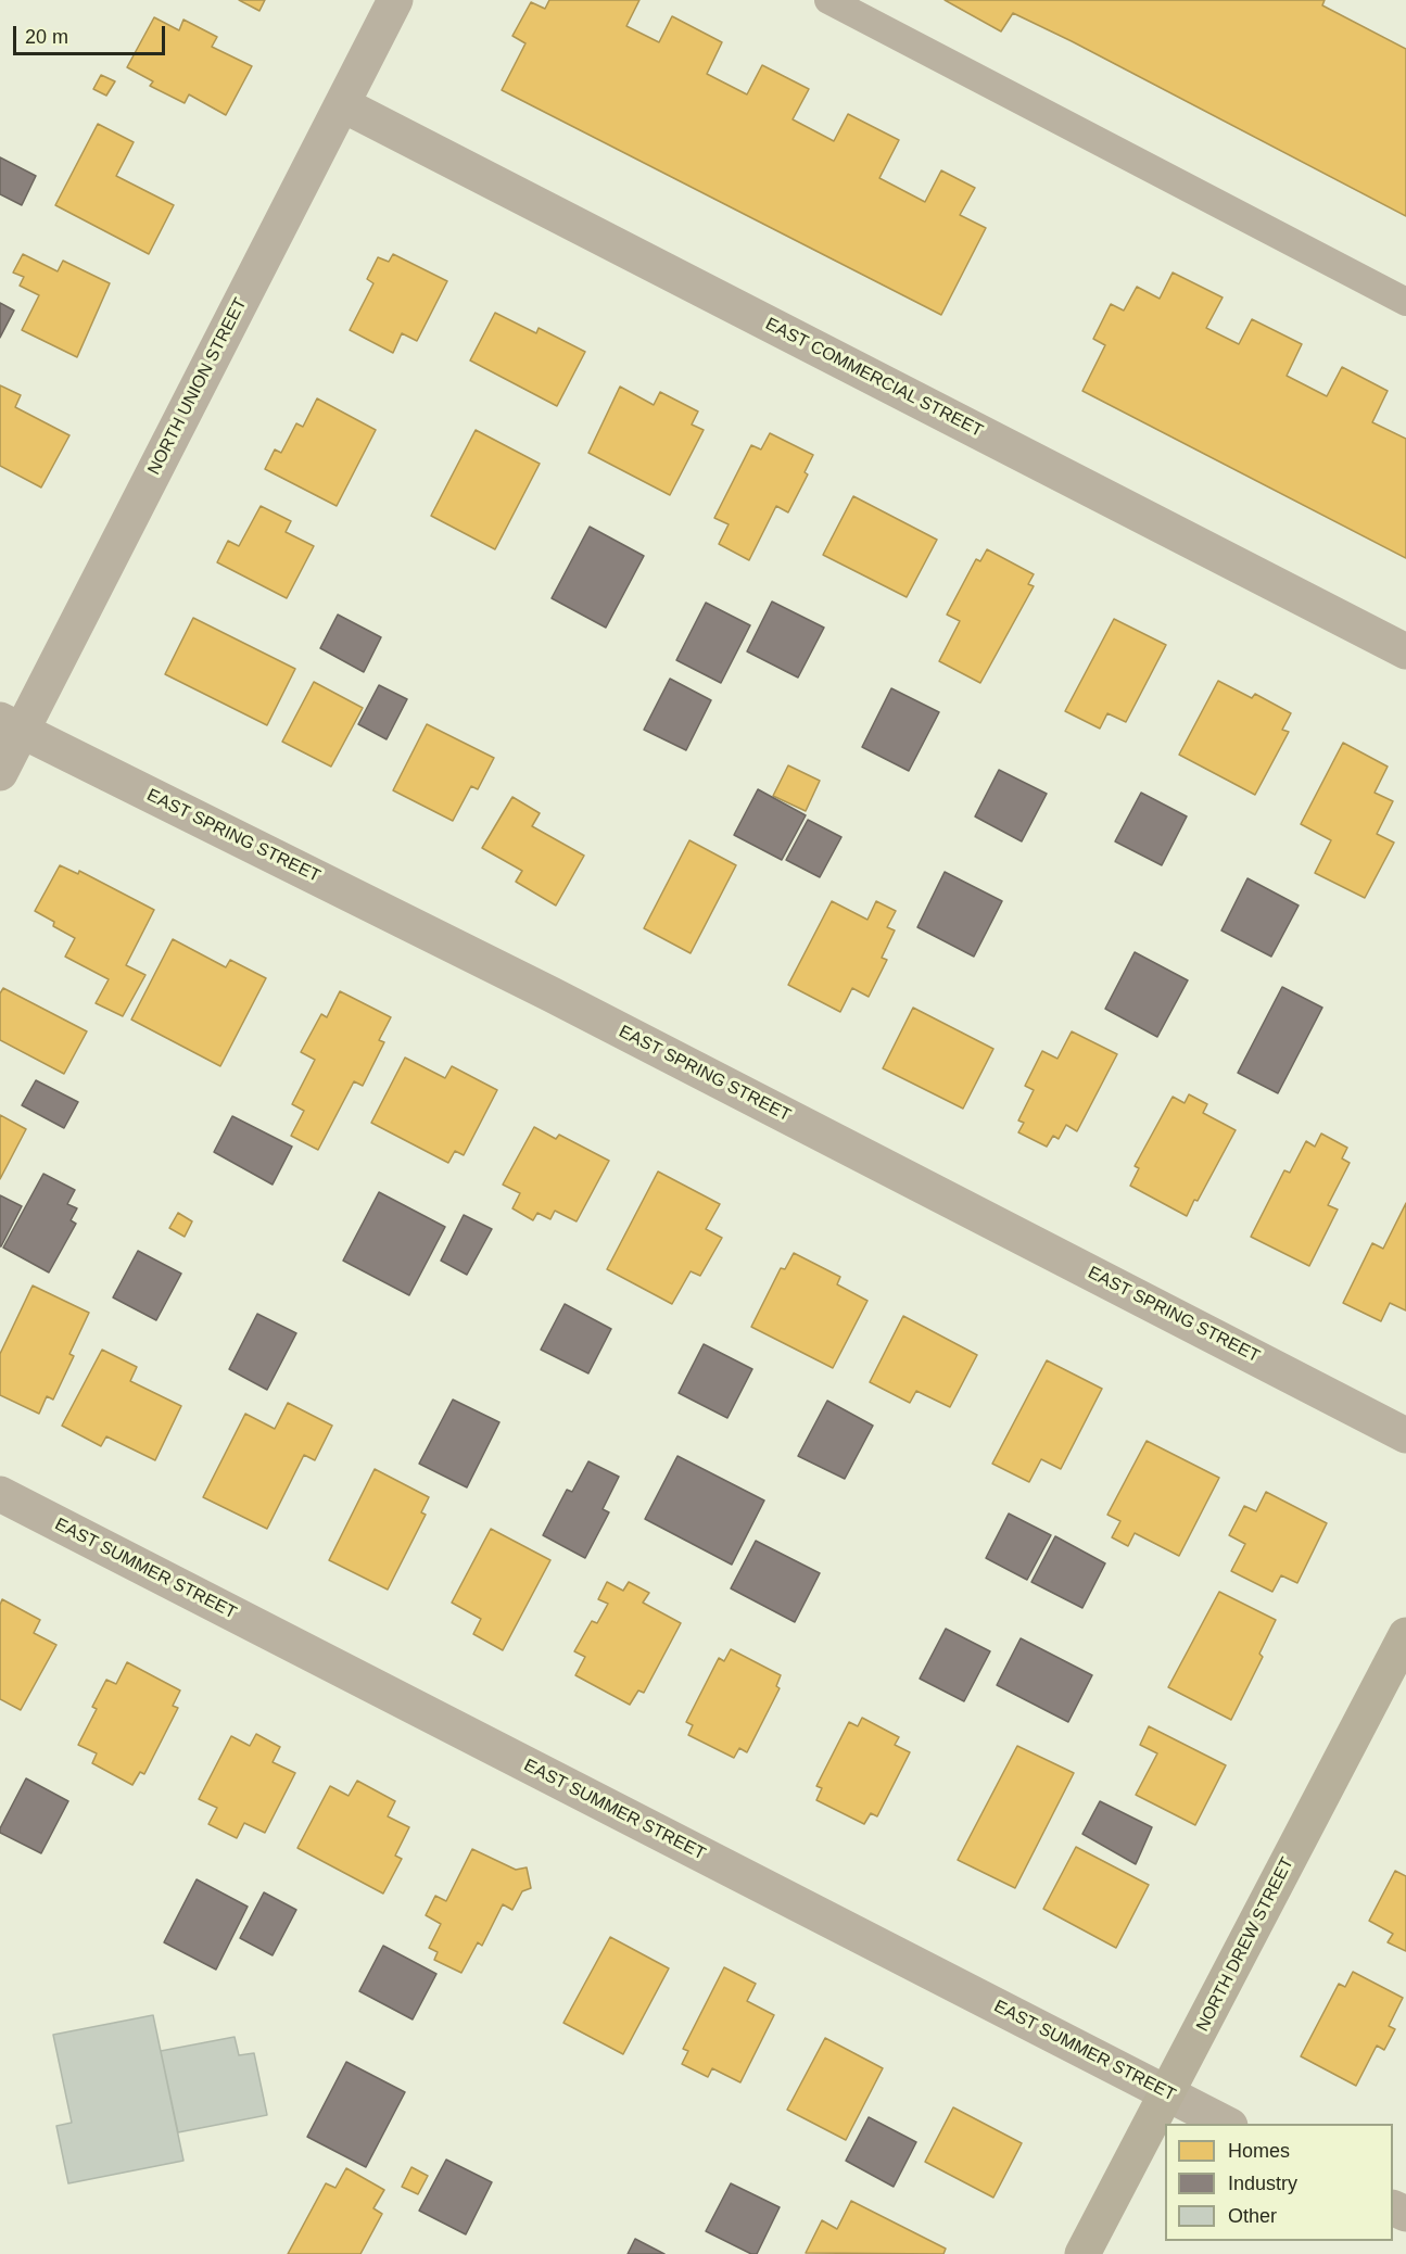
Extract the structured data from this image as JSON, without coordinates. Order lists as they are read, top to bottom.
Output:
{
  "streets": {
    "street": [
      "EAST COMMERCIAL STREET",
      "NORTH UNION STREET",
      "EAST SPRING STREET",
      "EAST SUMMER STREET",
      "NORTH DREW STREET"
    ]
  },
  "crossings": [
    ["EAST COMMERCIAL STREET", "NORTH UNION STREET"],
    ["NORTH UNION STREET", "EAST SPRING STREET"],
    ["EAST SUMMER STREET", "NORTH DREW STREET"]
  ],
  "legend": ["Homes", "Industry", "Other"],
  "scale_bar": "20 m"
}
